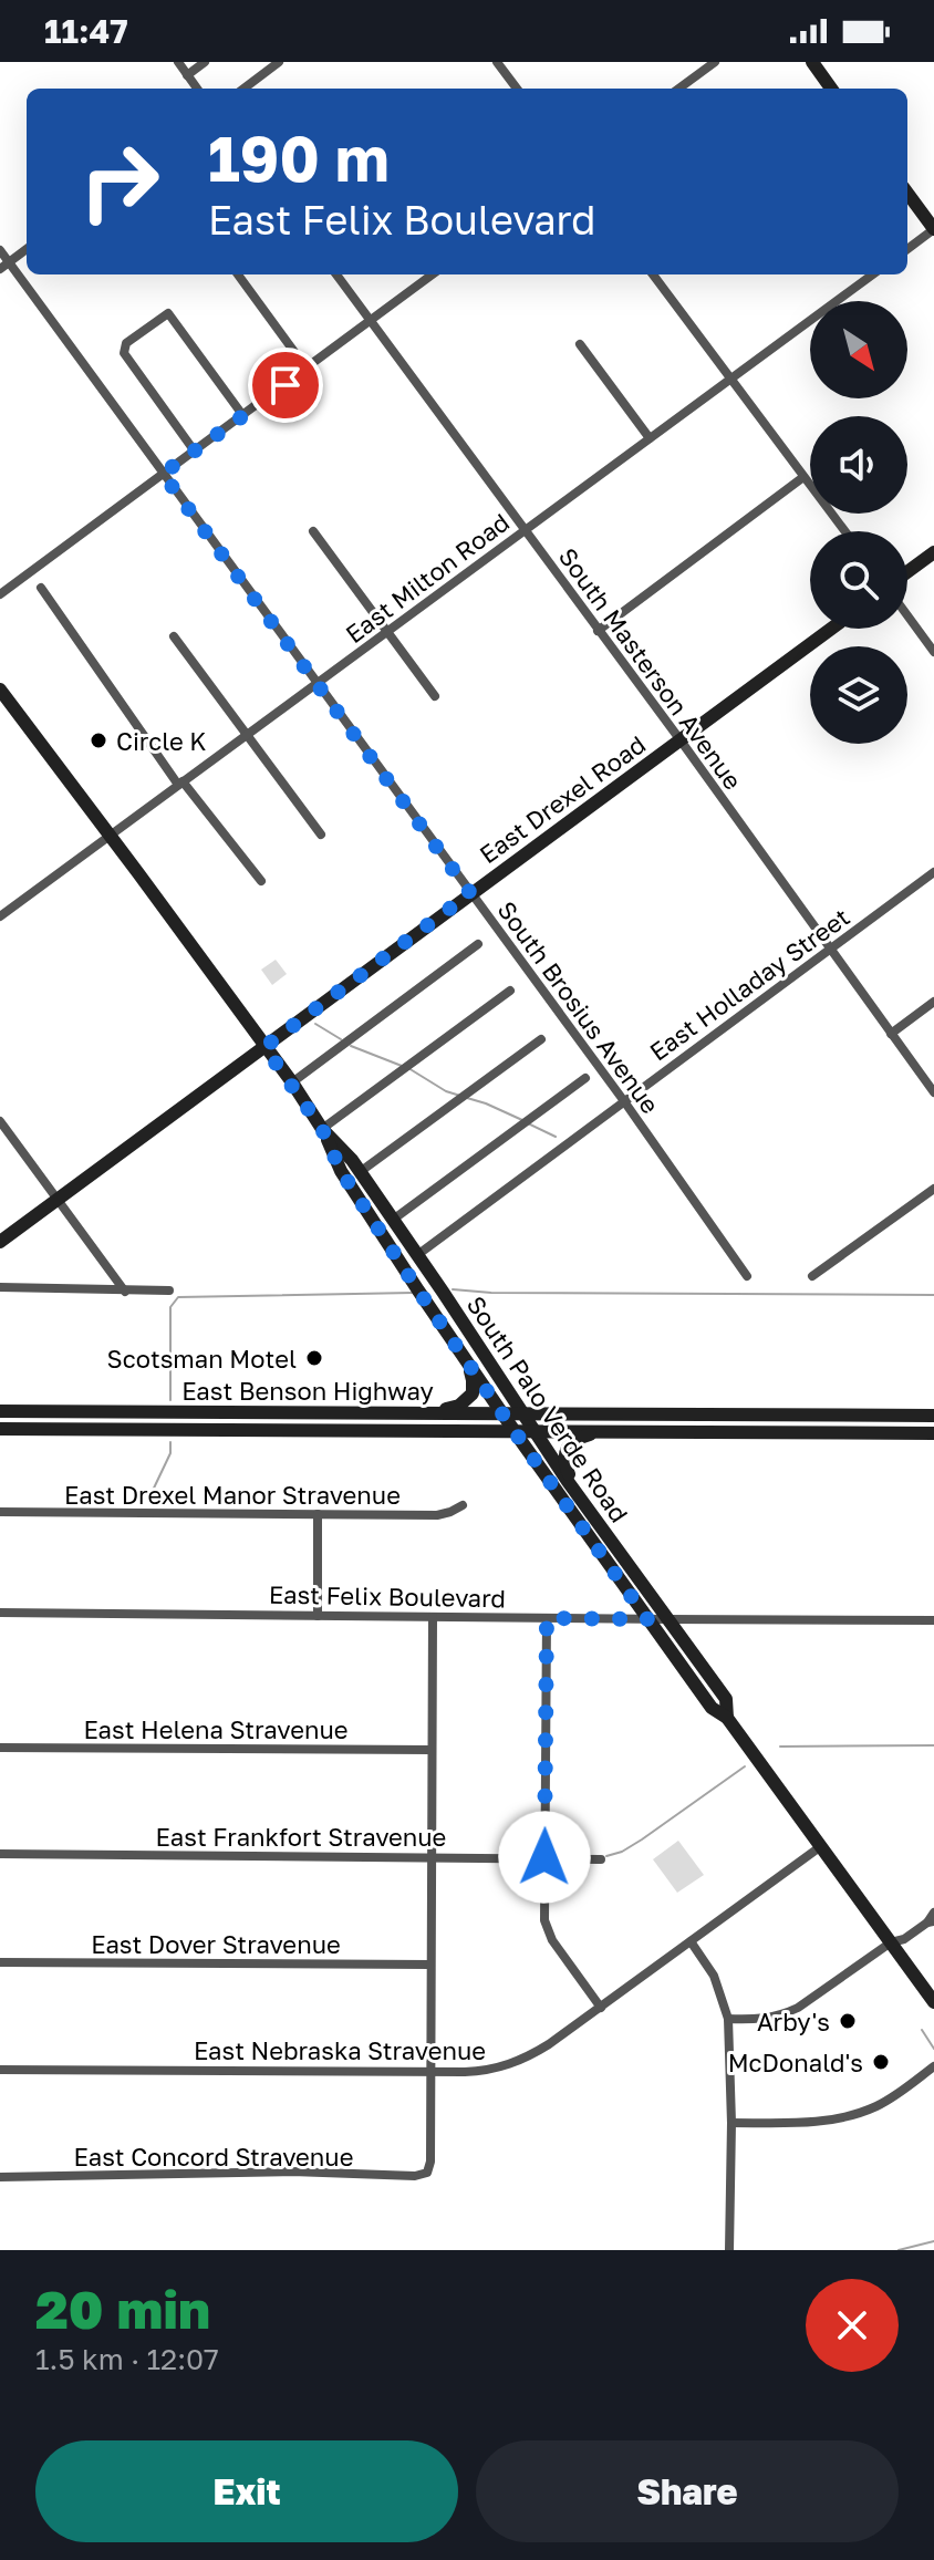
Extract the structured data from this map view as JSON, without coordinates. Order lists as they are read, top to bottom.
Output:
{
  "streets": {
    "main road": ["East Drexel Road", "East Benson Highway", "South Palo Verde Road"],
    "street": [
      "East Milton Road",
      "South Masterson Avenue",
      "East Holladay Street",
      "South Brosius Avenue",
      "East Drexel Manor Stravenue",
      "East Felix Boulevard",
      "East Helena Stravenue",
      "East Frankfort Stravenue",
      "East Dover Stravenue",
      "East Nebraska Stravenue",
      "East Concord Stravenue"
    ]
  },
  "crossings": [
    ["East Milton Road", "South Masterson Avenue"],
    ["East Milton Road", "South Brosius Avenue"],
    ["East Milton Road", "South Palo Verde Road"],
    ["South Masterson Avenue", "East Drexel Road"],
    ["South Masterson Avenue", "East Holladay Street"],
    ["East Drexel Road", "South Brosius Avenue"],
    ["East Drexel Road", "South Palo Verde Road"],
    ["East Holladay Street", "South Brosius Avenue"],
    ["East Holladay Street", "South Palo Verde Road"],
    ["East Benson Highway", "South Palo Verde Road"],
    ["South Palo Verde Road", "East Felix Boulevard"],
    ["South Palo Verde Road", "East Nebraska Stravenue"],
    ["East Nebraska Stravenue", "East Concord Stravenue"]
  ],
  "places": [
    "Circle K",
    "Scotsman Motel",
    "Arby's",
    "McDonald's"
  ],
  "north": "bottom right",
  "page": {
    "status": "11:47",
    "turn": ["190 m", "East Felix Boulevard"],
    "heading": ["20 min", "1.5 km · 12:07"],
    "buttons": ["Exit", "Share"]
  }
}
